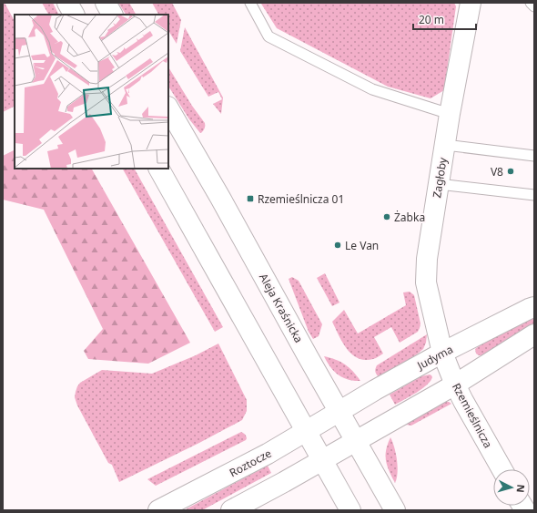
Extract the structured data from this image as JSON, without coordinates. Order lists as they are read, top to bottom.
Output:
{
  "streets": {
    "street": [
      "Zagłoby",
      "Aleja Kraśnicka",
      "Judyma",
      "Rzemieślnicza",
      "Roztocze"
    ]
  },
  "crossings": [
    ["Zagłoby", "Judyma"],
    ["Zagłoby", "Rzemieślnicza"],
    ["Aleja Kraśnicka", "Judyma"],
    ["Aleja Kraśnicka", "Roztocze"],
    ["Judyma", "Rzemieślnicza"],
    ["Judyma", "Roztocze"]
  ],
  "places": {
    "other": ["V8", "Żabka", "Le Van"],
    "transit": ["Rzemieślnicza 01"]
  },
  "scale_bar": "20 m",
  "north": "right"
}
